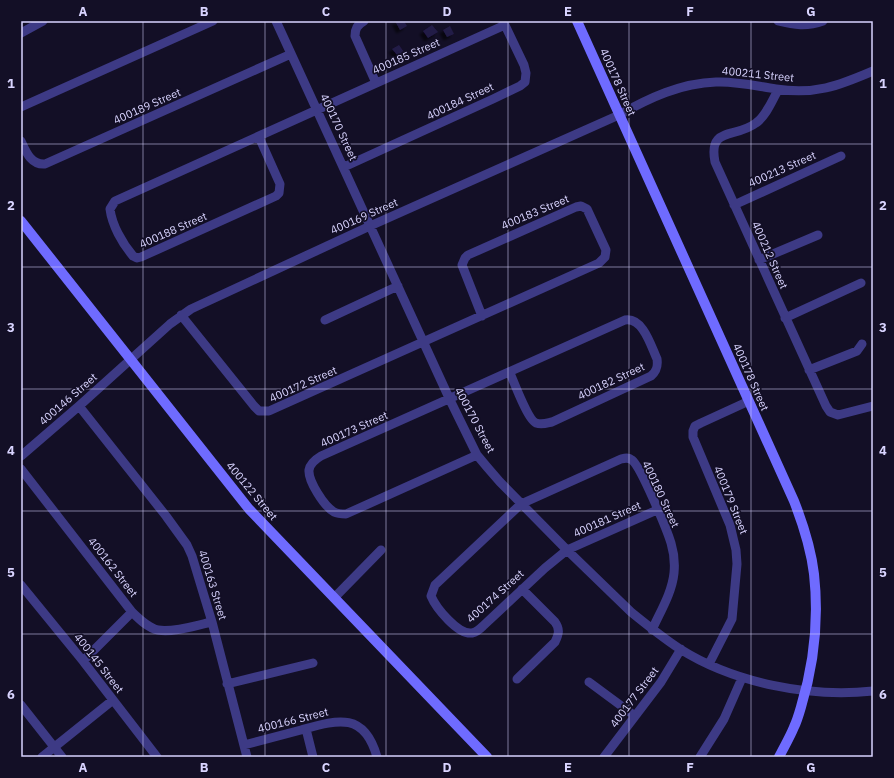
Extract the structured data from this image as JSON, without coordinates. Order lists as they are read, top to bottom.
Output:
{
  "streets": {
    "street": [
      "400185 Street",
      "400211 Street",
      "400178 Street",
      "400184 Street",
      "400189 Street",
      "400170 Street",
      "400213 Street",
      "400183 Street",
      "400169 Street",
      "400188 Street",
      "400212 Street",
      "400182 Street",
      "400172 Street",
      "400146 Street",
      "400173 Street",
      "400122 Street",
      "400180 Street",
      "400179 Street",
      "400181 Street",
      "400162 Street",
      "400163 Street",
      "400174 Street",
      "400145 Street",
      "400177 Street",
      "400166 Street"
    ]
  },
  "crossings": [
    ["400185 Street", "400184 Street"],
    ["400185 Street", "400170 Street"],
    ["400185 Street", "400188 Street"],
    ["400211 Street", "400178 Street"],
    ["400211 Street", "400169 Street"],
    ["400211 Street", "400212 Street"],
    ["400178 Street", "400170 Street"],
    ["400178 Street", "400169 Street"],
    ["400178 Street", "400179 Street"],
    ["400184 Street", "400170 Street"],
    ["400189 Street", "400170 Street"],
    ["400170 Street", "400183 Street"],
    ["400170 Street", "400169 Street"],
    ["400170 Street", "400188 Street"],
    ["400170 Street", "400182 Street"],
    ["400170 Street", "400172 Street"],
    ["400170 Street", "400173 Street"],
    ["400170 Street", "400180 Street"],
    ["400170 Street", "400179 Street"],
    ["400170 Street", "400181 Street"],
    ["400170 Street", "400174 Street"],
    ["400170 Street", "400177 Street"],
    ["400213 Street", "400212 Street"],
    ["400183 Street", "400172 Street"],
    ["400169 Street", "400172 Street"],
    ["400169 Street", "400146 Street"],
    ["400169 Street", "400122 Street"],
    ["400182 Street", "400173 Street"],
    ["400146 Street", "400122 Street"],
    ["400146 Street", "400163 Street"],
    ["400180 Street", "400181 Street"],
    ["400180 Street", "400174 Street"],
    ["400181 Street", "400174 Street"],
    ["400162 Street", "400163 Street"],
    ["400163 Street", "400166 Street"]
  ],
  "grid": {
    "columns": [
      "A",
      "B",
      "C",
      "D",
      "E",
      "F",
      "G"
    ],
    "rows": [
      "1",
      "2",
      "3",
      "4",
      "5",
      "6"
    ]
  }
}
